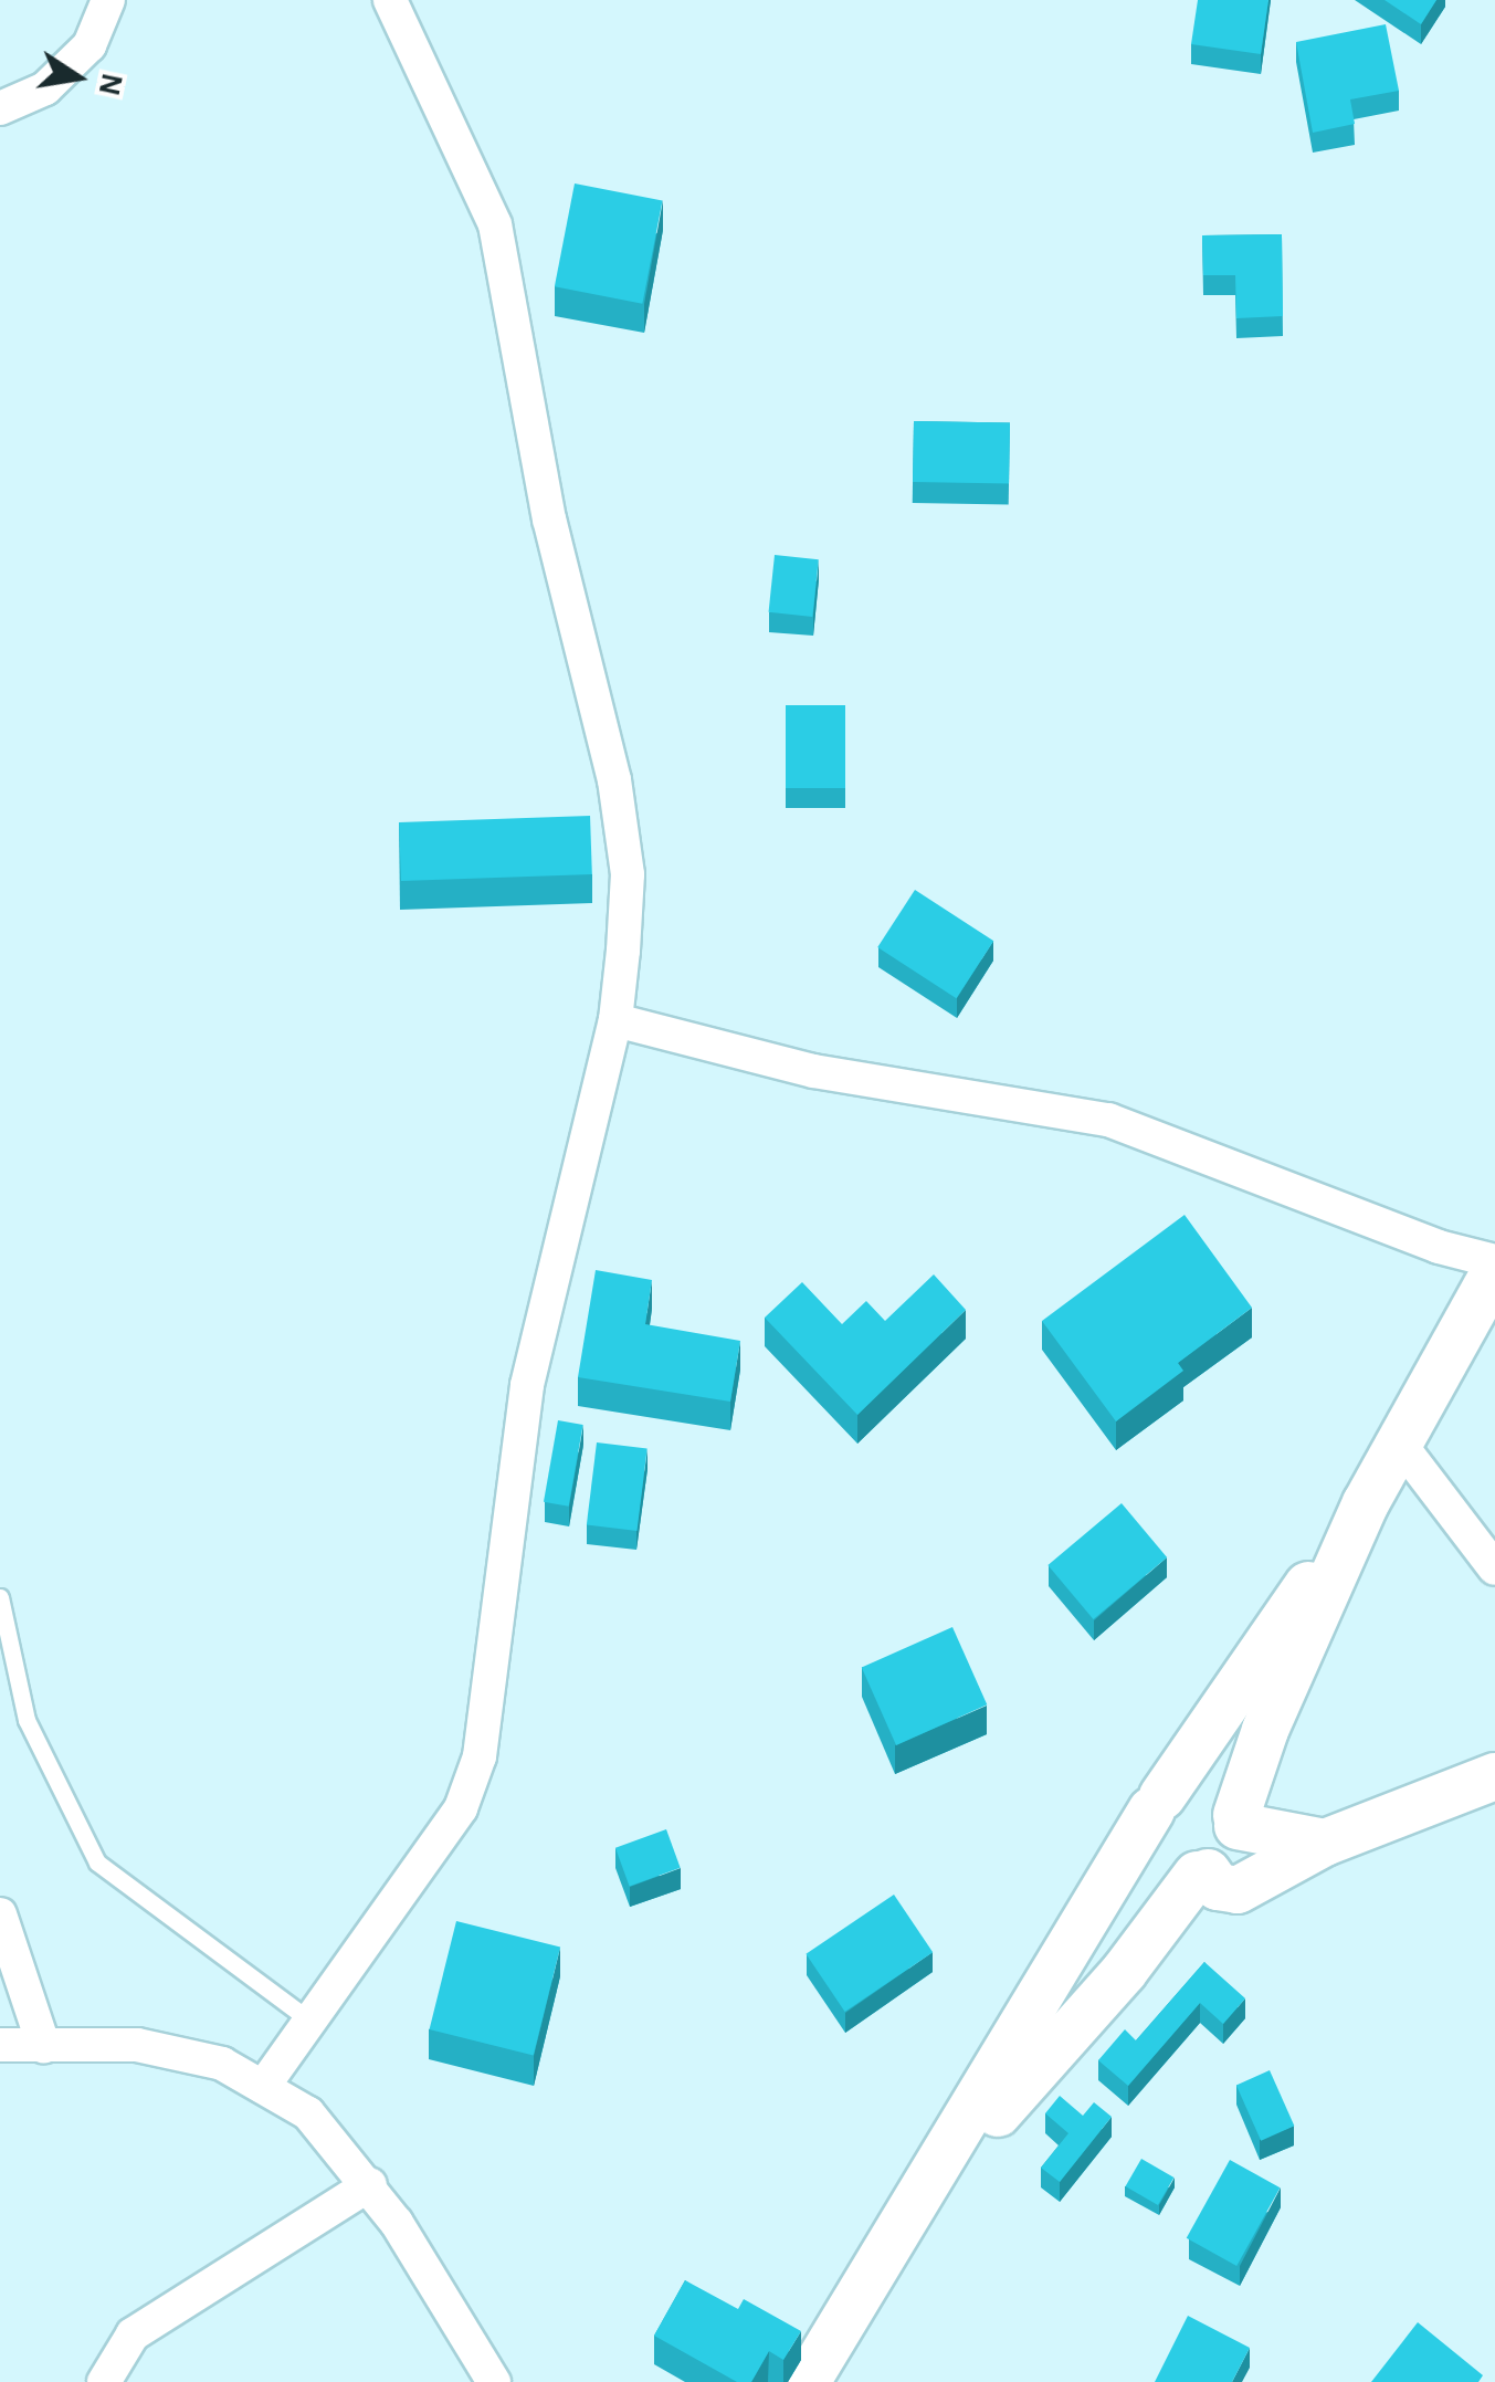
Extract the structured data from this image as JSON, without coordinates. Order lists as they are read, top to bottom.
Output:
{
  "north": "right"
}
